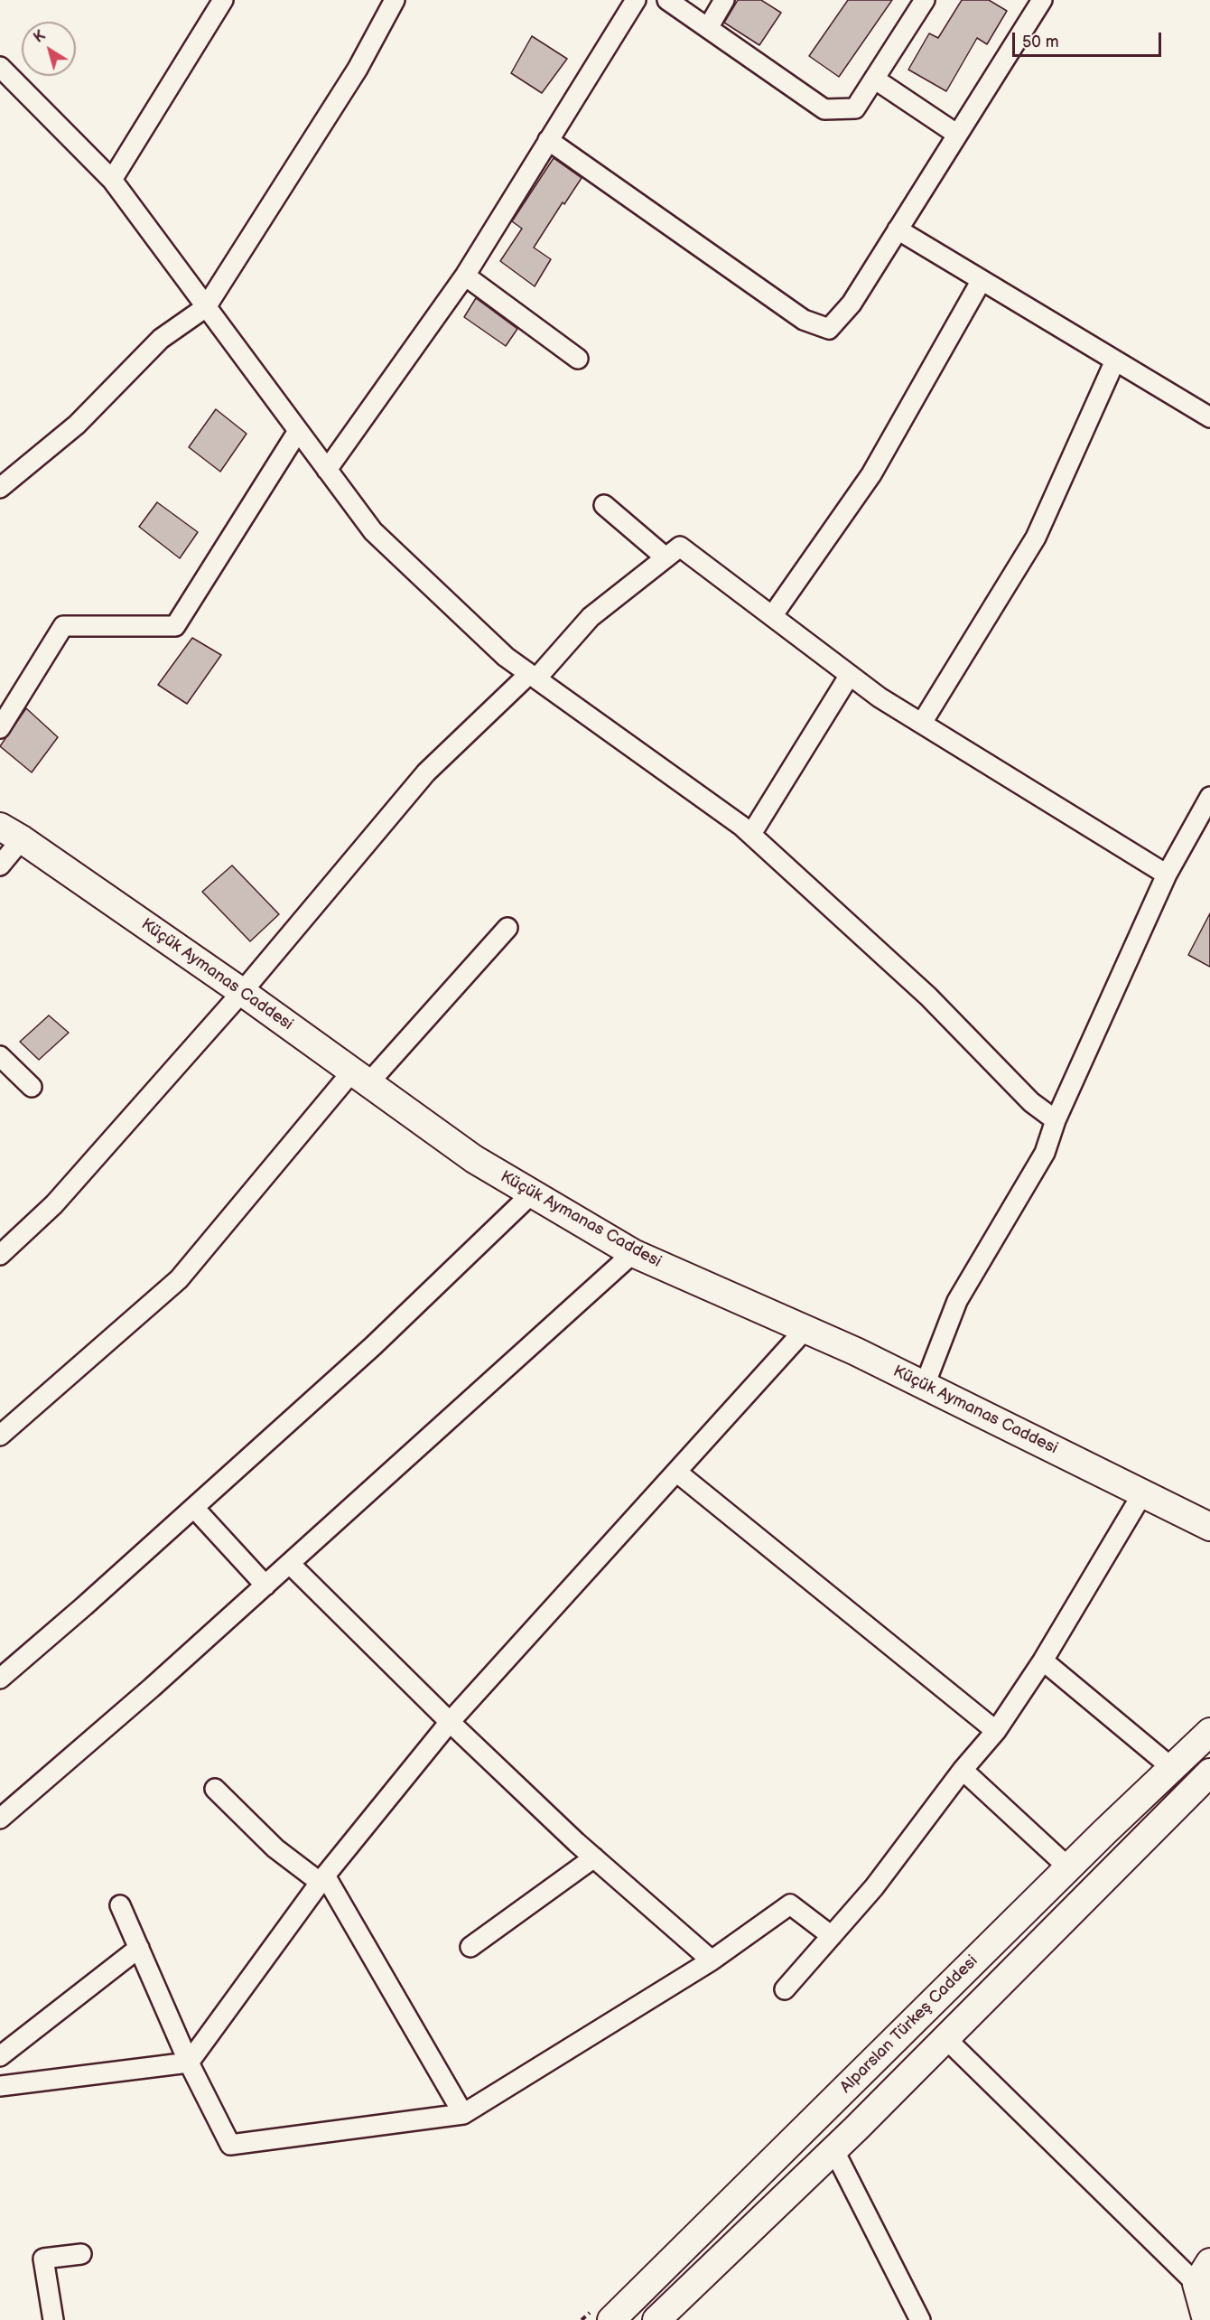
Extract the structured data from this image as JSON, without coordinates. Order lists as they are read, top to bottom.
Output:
{
  "streets": {
    "main road": ["Küçük Aymanas Caddesi", "Alparslan Türkeş Caddesi"]
  },
  "scale_bar": "50 m",
  "north": "top left"
}
